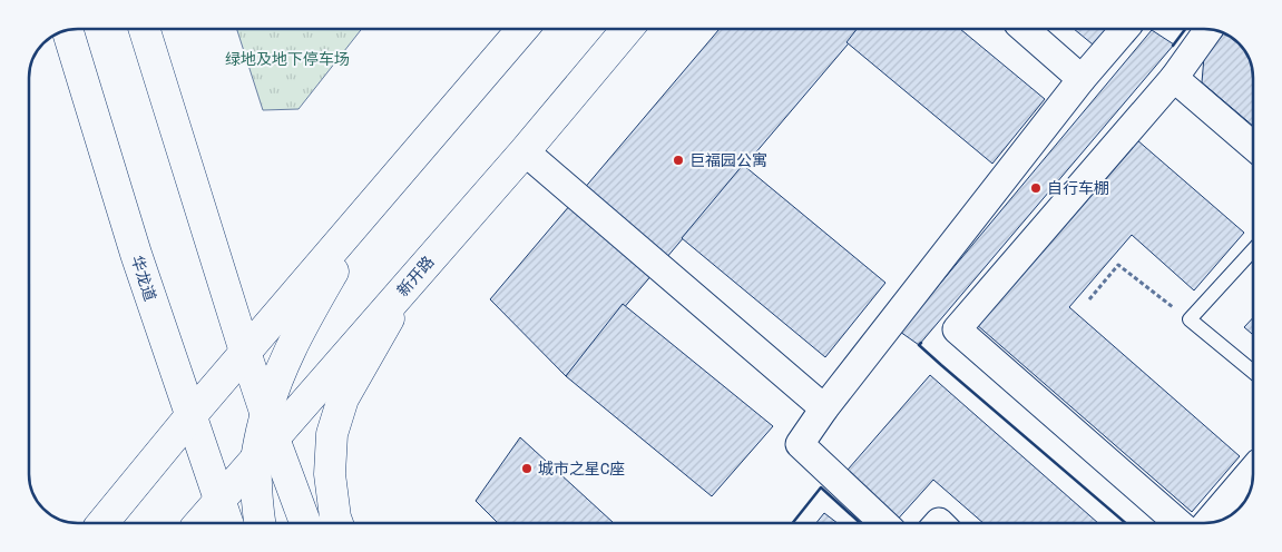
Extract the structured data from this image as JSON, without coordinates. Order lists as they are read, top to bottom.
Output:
{
  "streets": {
    "main road": ["新开路", "华龙道"]
  },
  "crossings": [
    ["新开路", "华龙道"]
  ],
  "parks": ["绿地及地下停车场"],
  "places": ["巨福园公寓", "自行车棚", "城市之星C座"]
}
